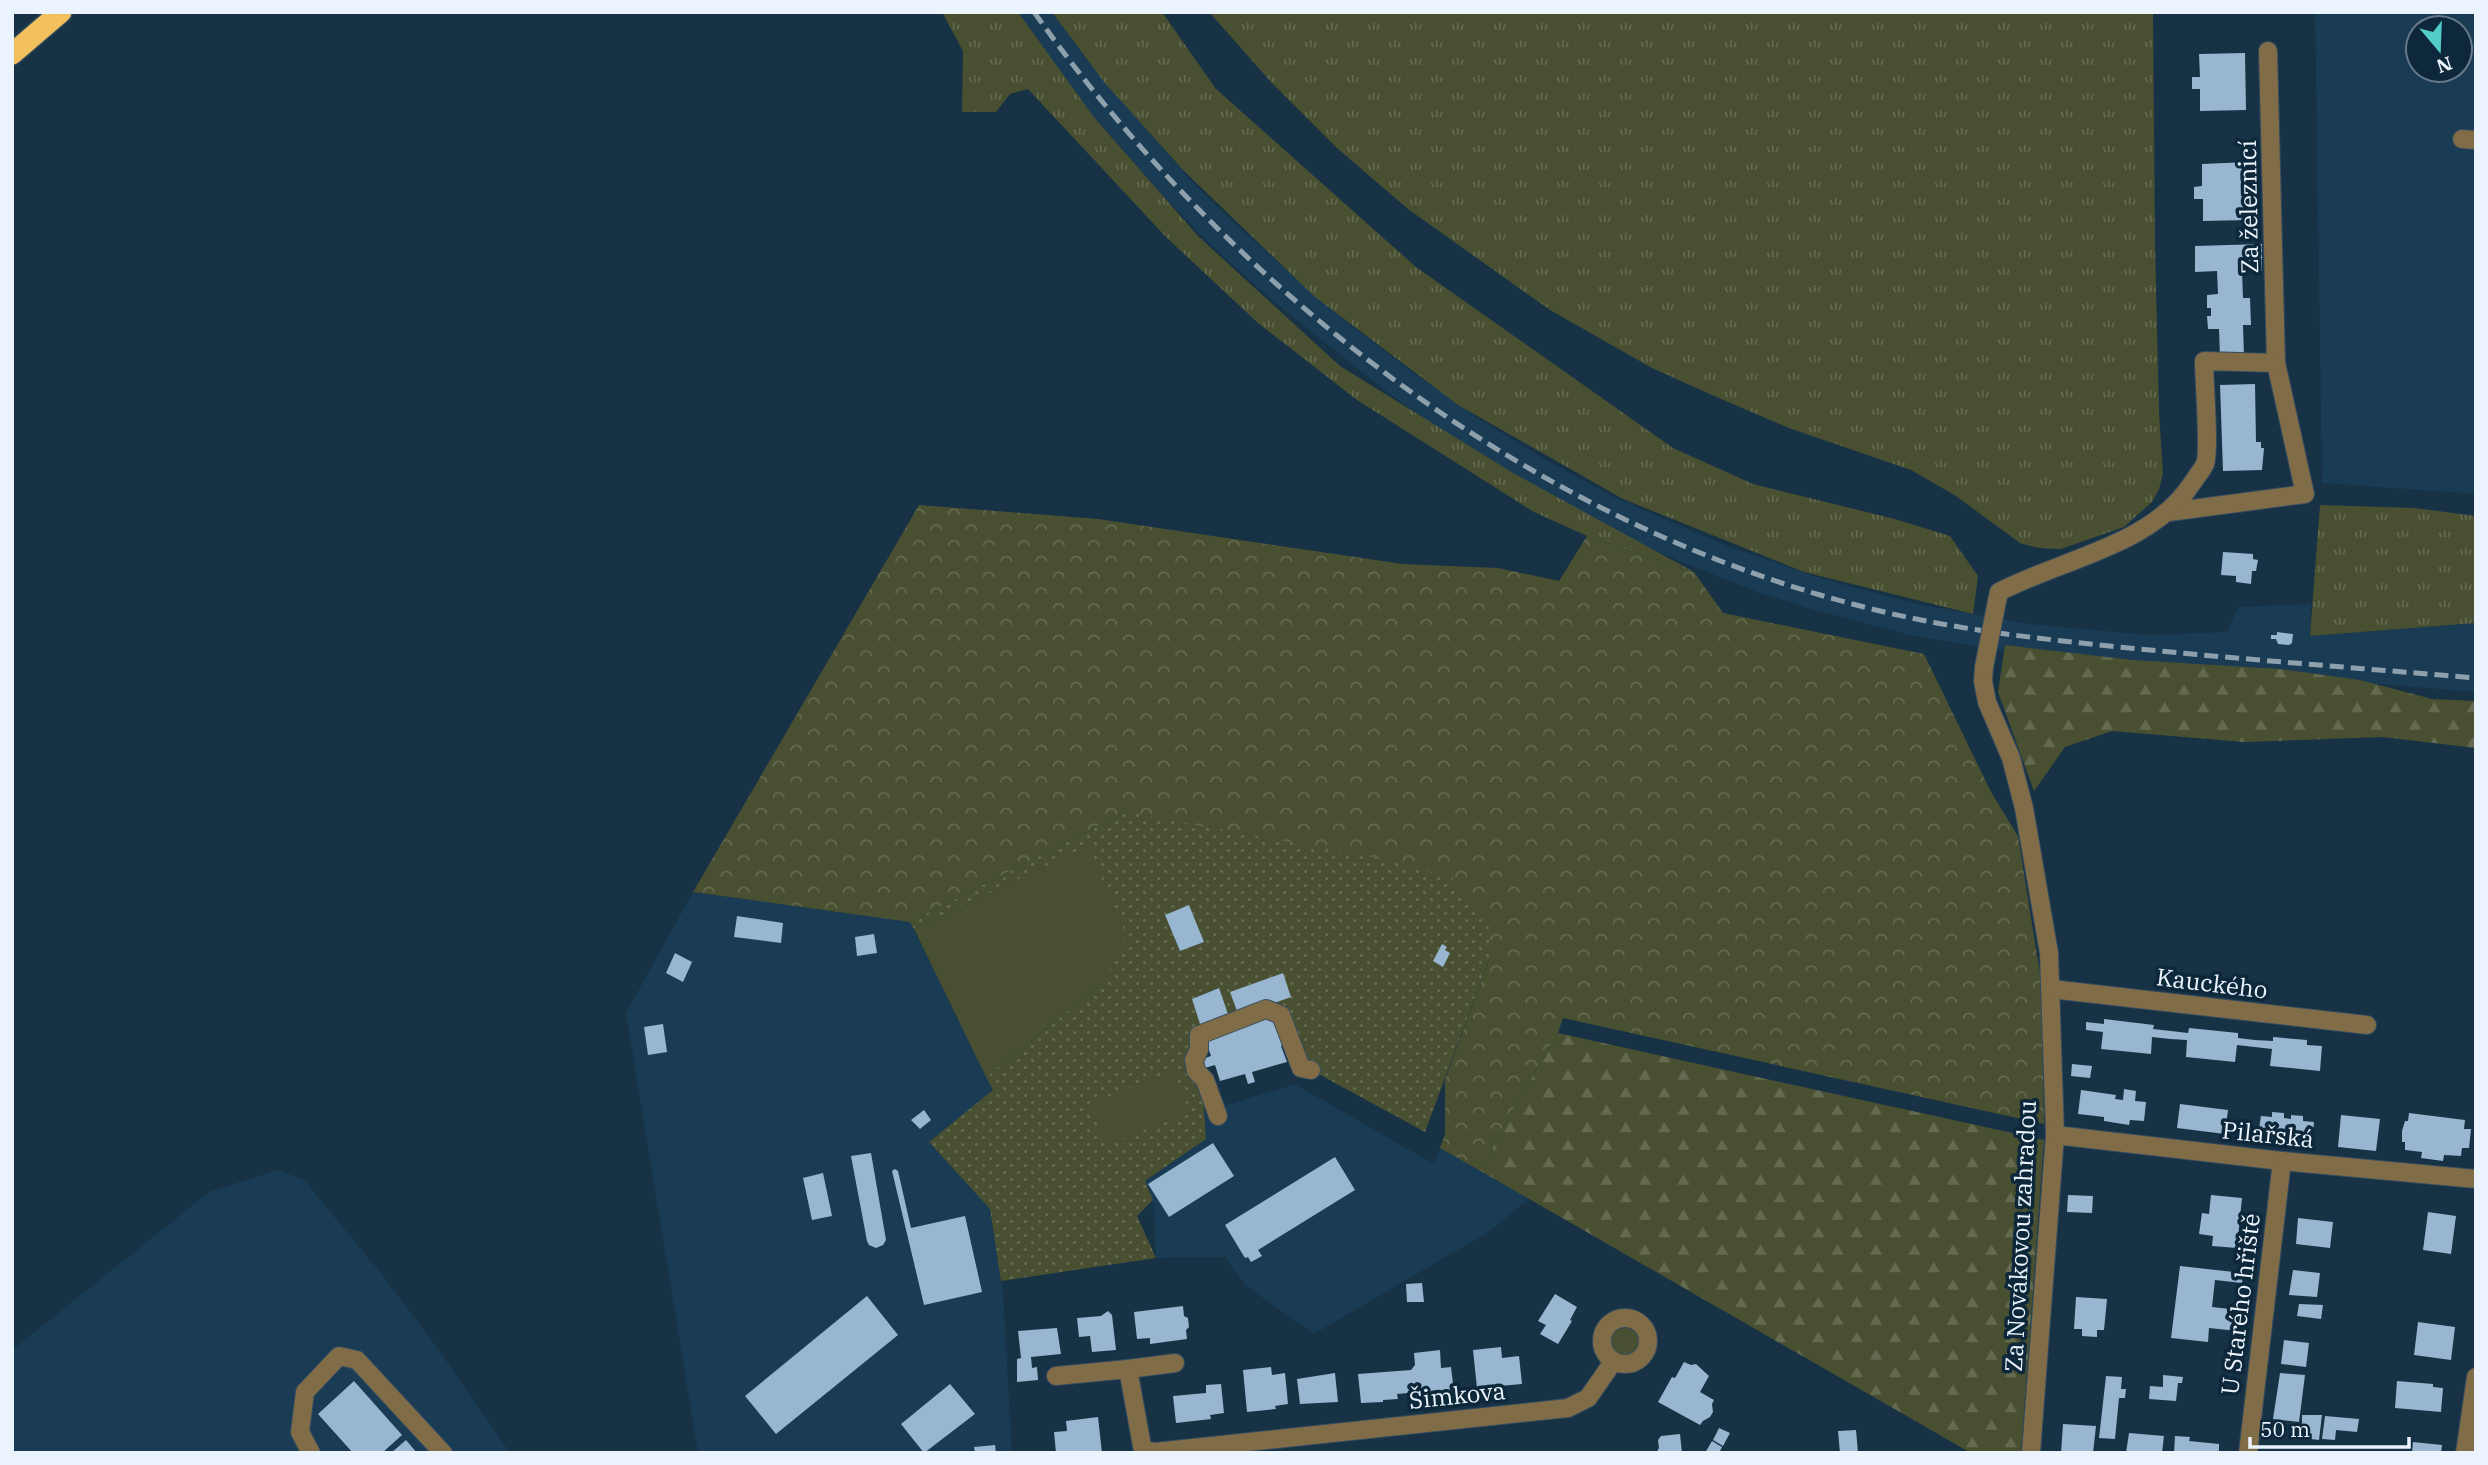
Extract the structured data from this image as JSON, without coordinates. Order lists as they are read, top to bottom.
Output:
{
  "streets": {
    "street": [
      "Za železnicí",
      "Kauckého",
      "Pilařská",
      "Za Novákovou zahradou",
      "U Starého hřiště",
      "Šimkova"
    ]
  },
  "crossings": [
    ["Za železnicí", "Za Novákovou zahradou"],
    ["Kauckého", "Za Novákovou zahradou"],
    ["Pilařská", "Za Novákovou zahradou"],
    ["Pilařská", "U Starého hřiště"]
  ],
  "scale_bar": "50 m",
  "north": "bottom"
}
